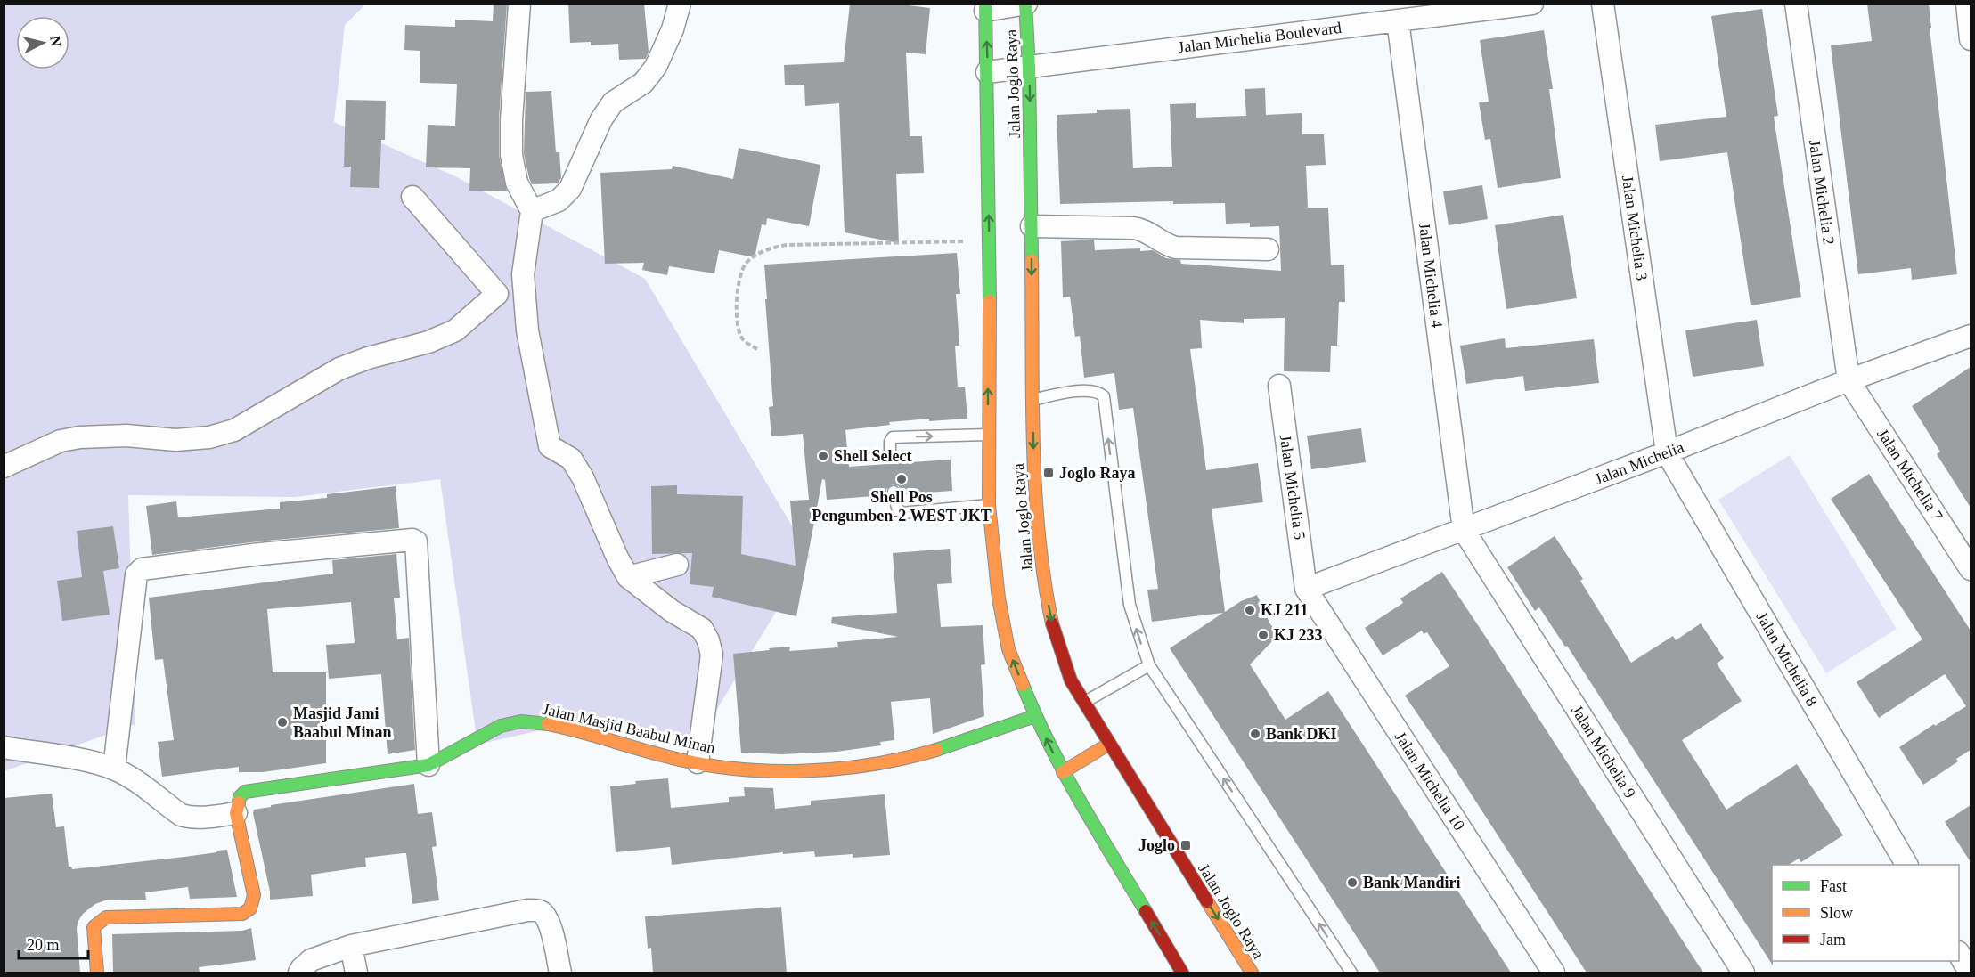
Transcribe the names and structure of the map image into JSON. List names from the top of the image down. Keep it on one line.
{"streets":{"main road":["Jalan Joglo Raya","Jalan Masjid Baabul Minan"],"street":["Jalan Michelia Boulevard","Jalan Michelia 2","Jalan Michelia 3","Jalan Michelia 4","Jalan Michelia","Jalan Michelia 7","Jalan Michelia 5","Jalan Michelia 8","Jalan Michelia 9","Jalan Michelia 10"]},"crossings":[["Jalan Michelia Boulevard","Jalan Joglo Raya"],["Jalan Michelia Boulevard","Jalan Michelia 4"],["Jalan Joglo Raya","Jalan Masjid Baabul Minan"],["Jalan Michelia 2","Jalan Michelia"],["Jalan Michelia 2","Jalan Michelia 7"],["Jalan Michelia 3","Jalan Michelia"],["Jalan Michelia 3","Jalan Michelia 8"],["Jalan Michelia 4","Jalan Michelia"],["Jalan Michelia 4","Jalan Michelia 9"],["Jalan Michelia","Jalan Michelia 7"],["Jalan Michelia","Jalan Michelia 5"],["Jalan Michelia","Jalan Michelia 8"],["Jalan Michelia","Jalan Michelia 9"],["Jalan Michelia","Jalan Michelia 10"],["Jalan Michelia 5","Jalan Michelia 10"]],"places":{"other":["Shell Select","Shell Pos Pengumben-2 WEST JKT","KJ 211","KJ 233","Masjid Jami Baabul Minan","Bank DKI","Bank Mandiri"],"transit":["Joglo Raya","Joglo"]},"legend":["Fast","Slow","Jam"],"scale_bar":"20 m","north":"right"}
